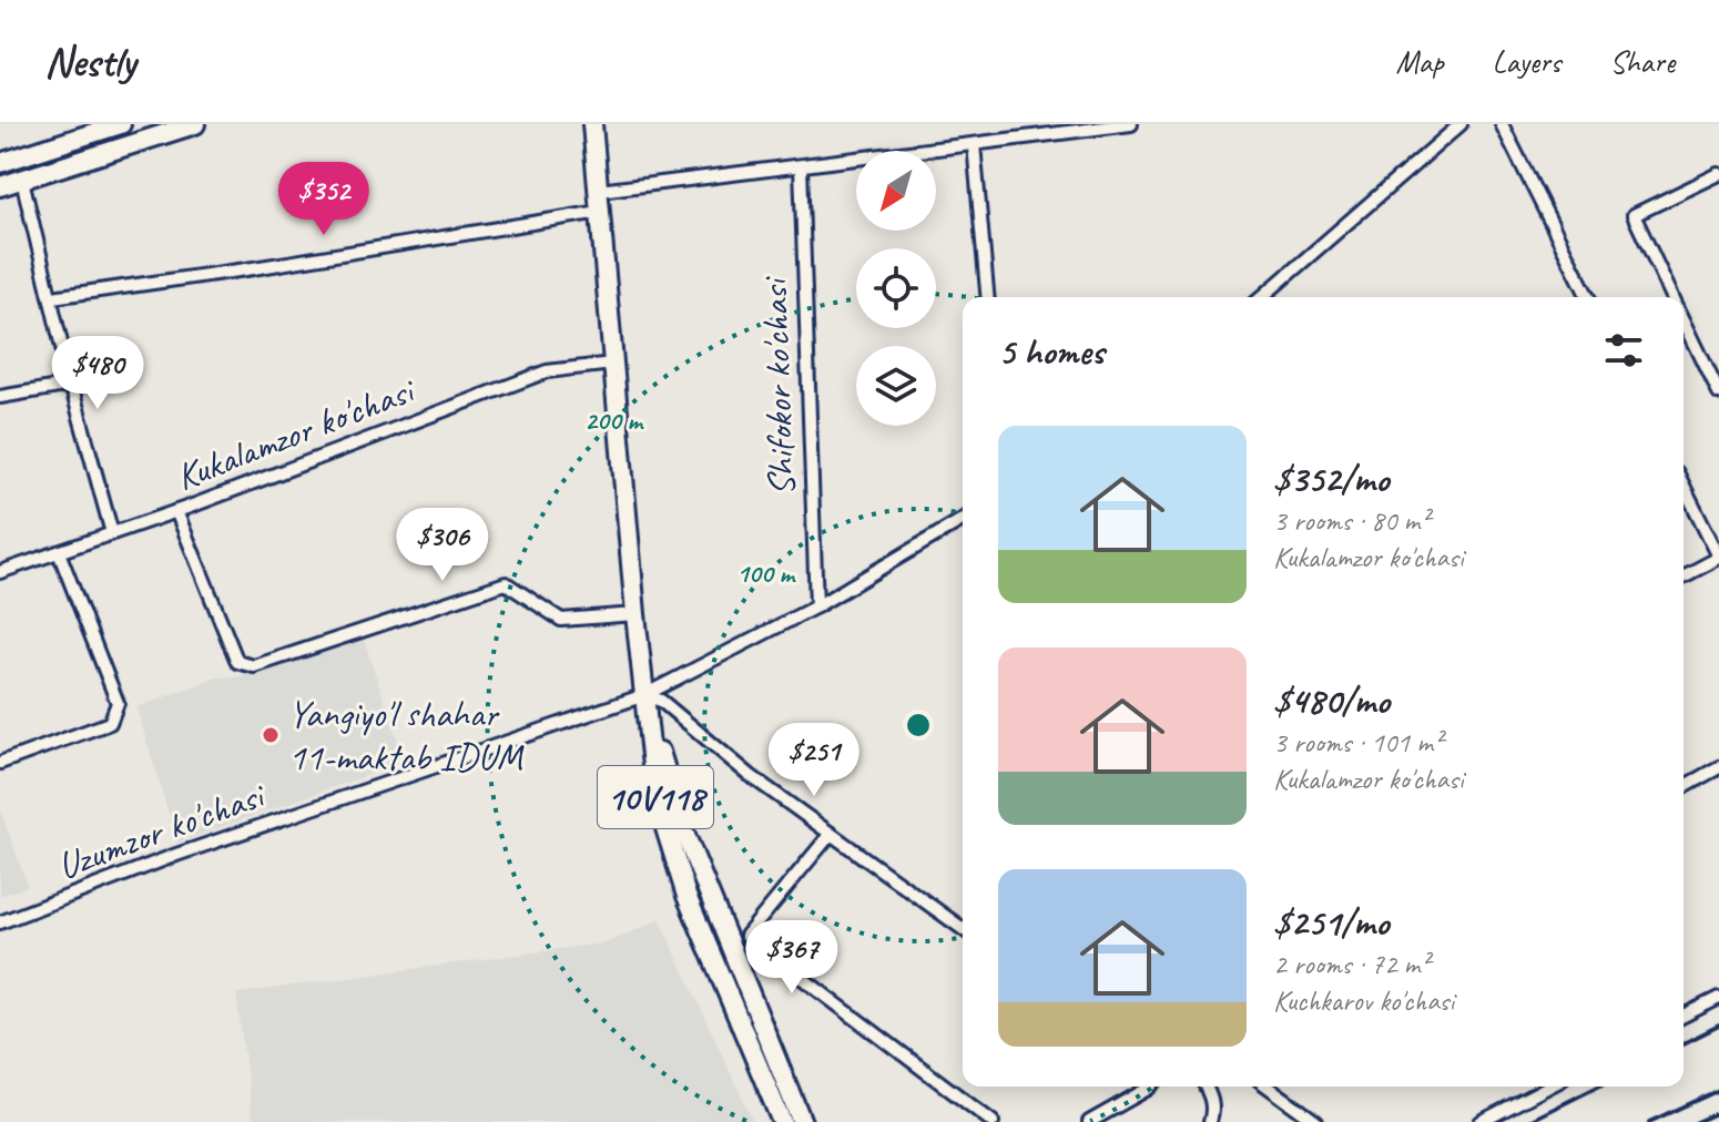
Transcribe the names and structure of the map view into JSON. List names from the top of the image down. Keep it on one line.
{"streets":{"main road":["10V118"],"street":["Shifokor ko'chasi","Kukalamzor ko'chasi","Uzumzor ko'chasi"]},"crossings":[["Shifokor ko'chasi","Uzumzor ko'chasi"],["Kukalamzor ko'chasi","10V118"],["10V118","Uzumzor ko'chasi"]],"places":["Yangiyo'l shahar 11-maktab IDUM"],"north":"bottom left","page":{"header":"Nestly","nav":["Map","Layers","Share"],"price":["$352","$480","$306","$251","$367"],"heading":"5 homes","list":[{"name":"$352/mo","note":"3 rooms · 80 m² · Kukalamzor ko'chasi"},{"name":"$480/mo","note":"3 rooms · 101 m² · Kukalamzor ko'chasi"},{"name":"$251/mo","note":"2 rooms · 72 m² · Kuchkarov ko'chasi"}]},"rings":["200 m","100 m"]}
